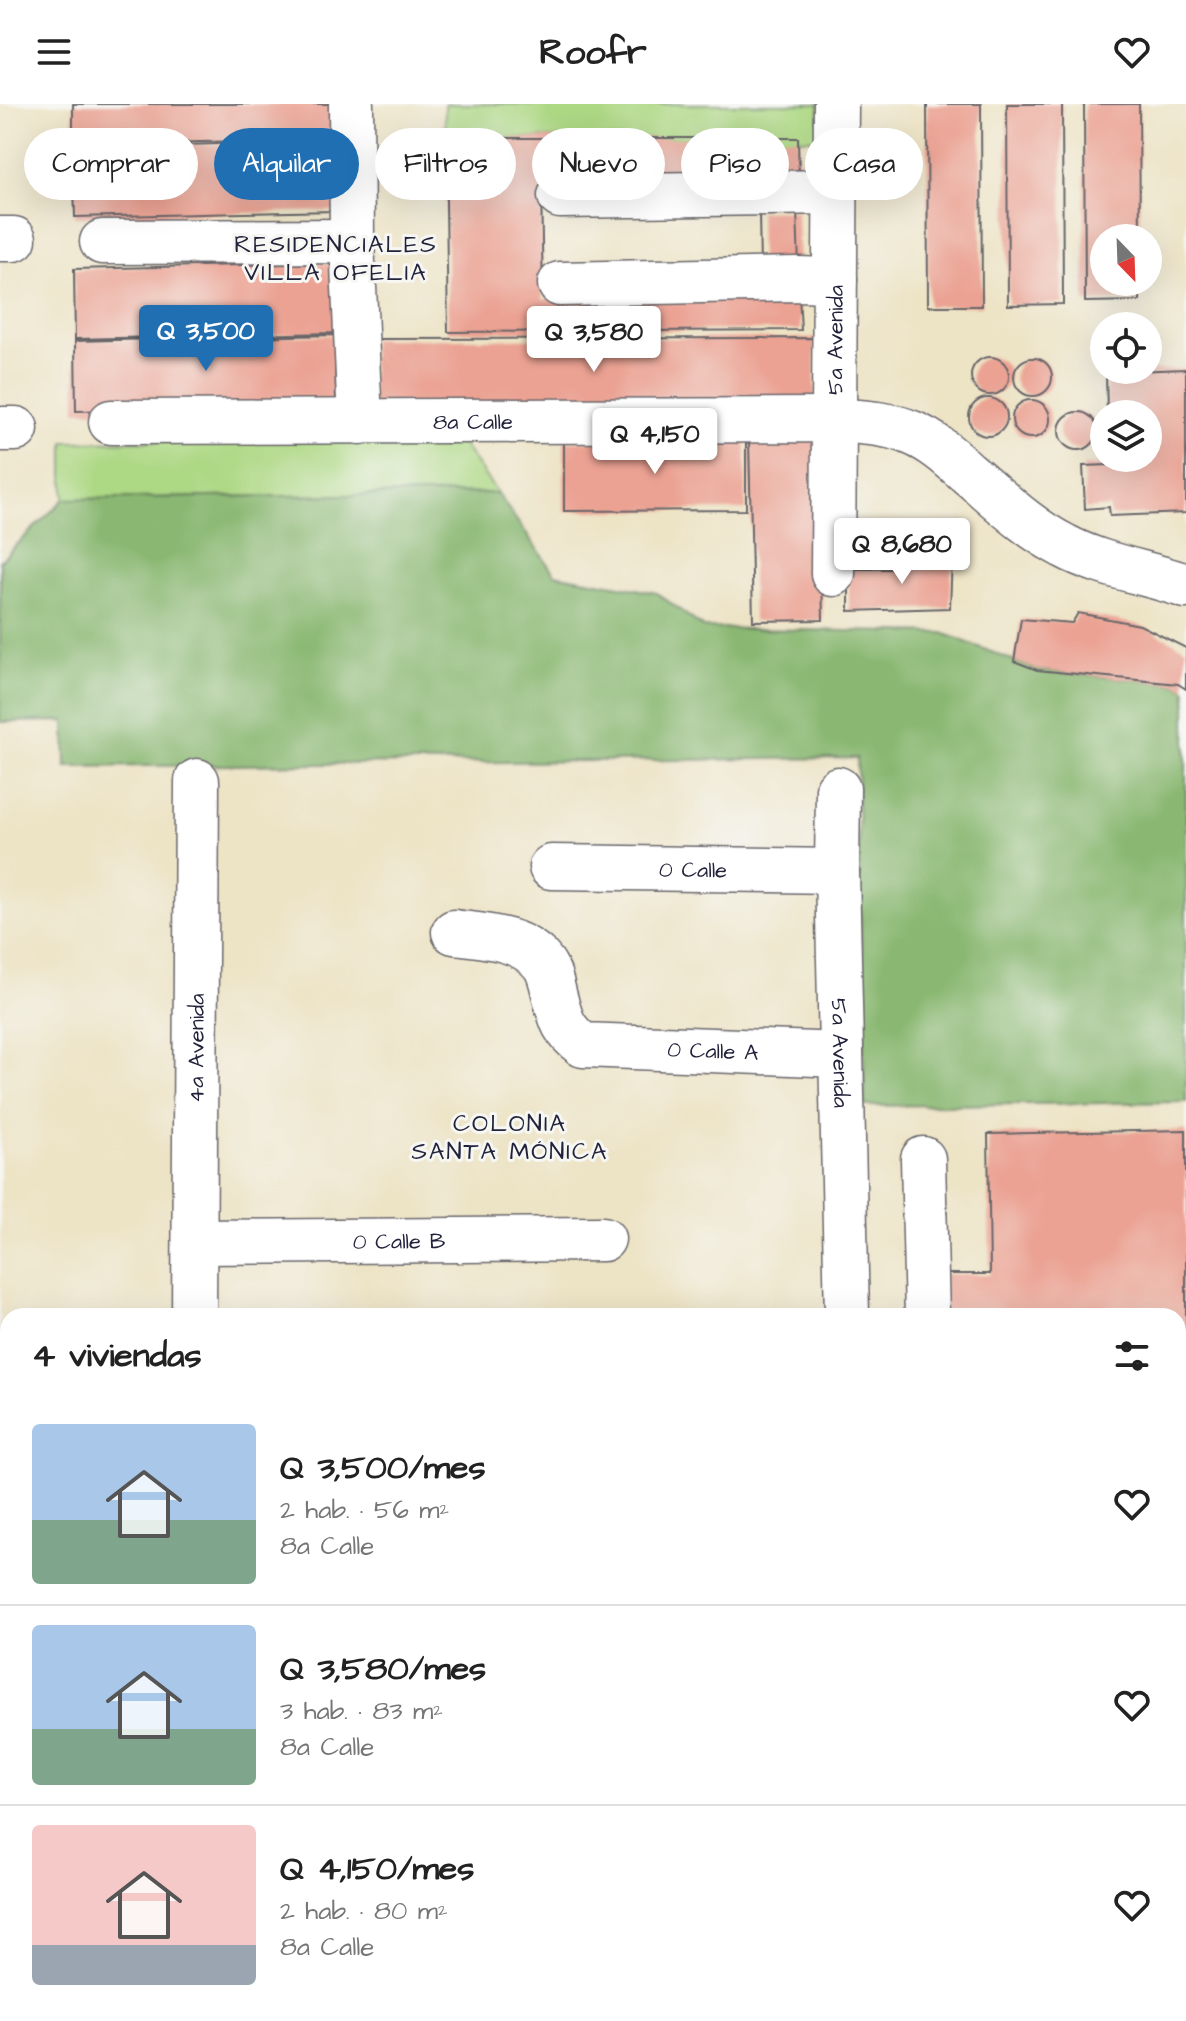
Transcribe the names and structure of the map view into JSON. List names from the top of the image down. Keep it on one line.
{"streets":{"street":["5a Avenida","8a Calle","0 Calle","4a Avenida","0 Calle A","0 Calle B"]},"crossings":[["5a Avenida","8a Calle"],["5a Avenida","0 Calle"],["5a Avenida","0 Calle A"],["4a Avenida","0 Calle B"]],"districts":["RESIDENCIALES VILLA OFELIA","COLONIA SANTA MÓNICA"],"north":"bottom right","page":{"header":"Roofr","chip":["Comprar","Alquilar","Filtros","Nuevo","Piso","Casa"],"price":["Q 3,500","Q 3,580","Q 4,150","Q 8,680"],"heading":"4 viviendas","list":[{"name":"Q 3,500/mes","note":"2 hab. · 56 m² · 8a Calle"},{"name":"Q 3,580/mes","note":"3 hab. · 83 m² · 8a Calle"},{"name":"Q 4,150/mes","note":"2 hab. · 80 m² · 8a Calle"}]}}
